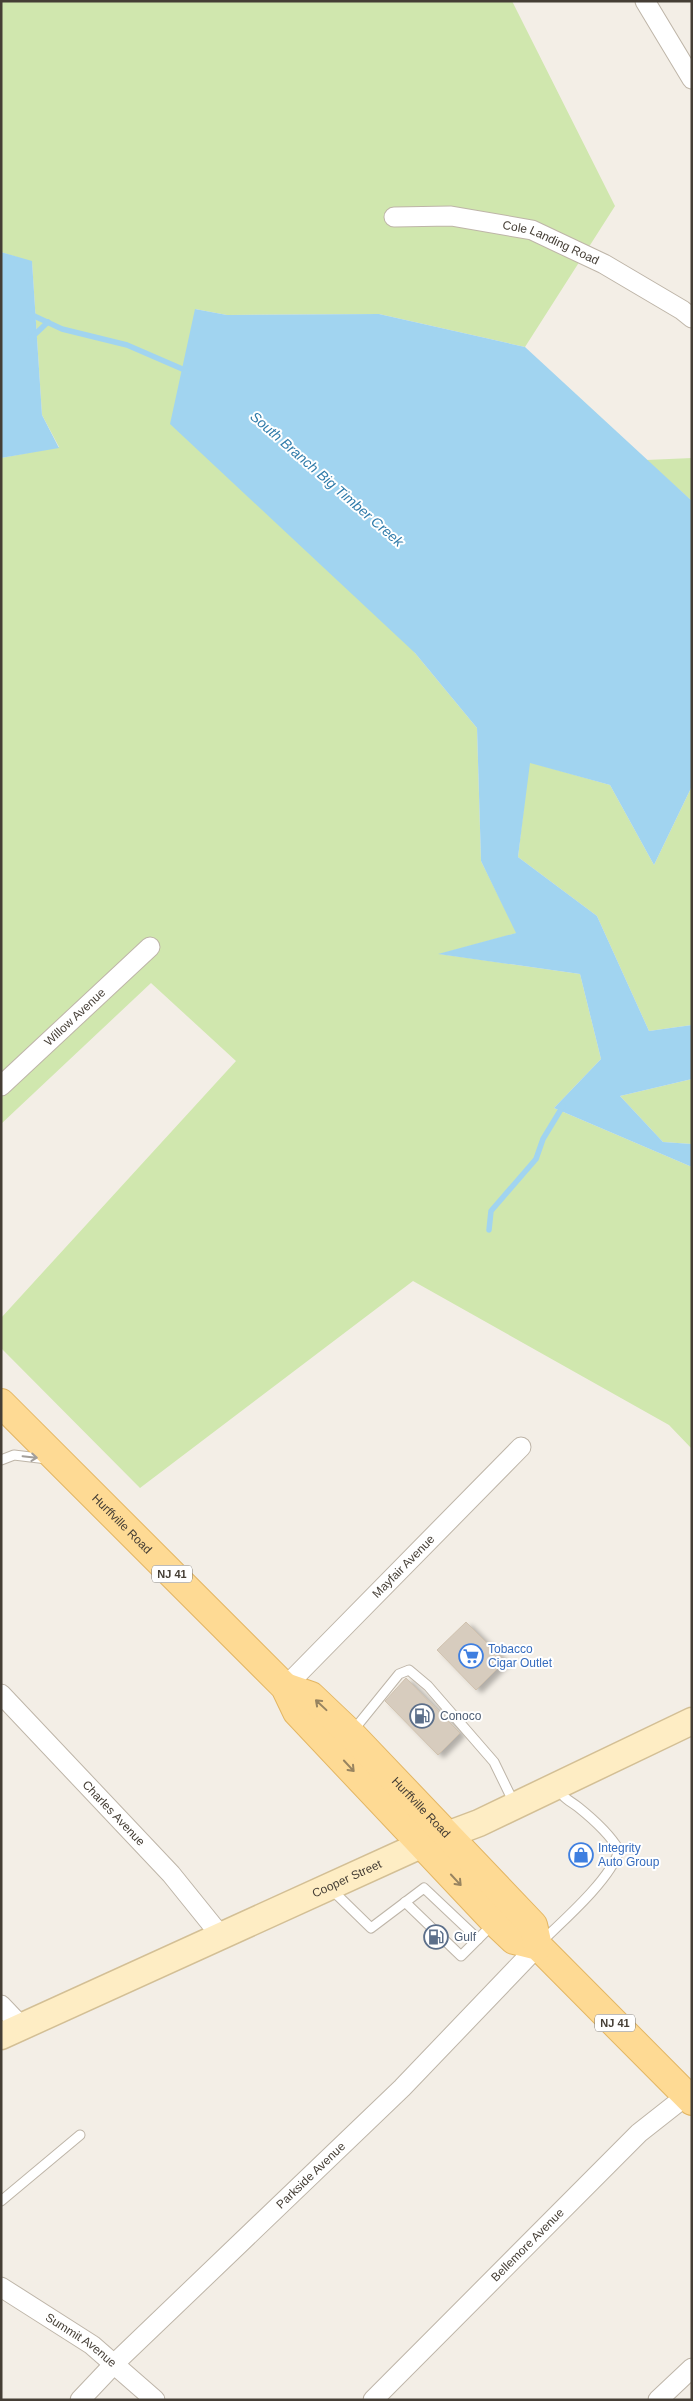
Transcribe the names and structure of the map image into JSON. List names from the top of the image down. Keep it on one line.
{"streets":{"main road":["Hurffville Road","NJ 41","Cooper Street"],"street":["Cole Landing Road","Willow Avenue","Mayfair Avenue","Charles Avenue","Parkside Avenue","Bellemore Avenue","Summit Avenue"]},"crossings":[["Hurffville Road","Mayfair Avenue"],["Hurffville Road","Cooper Street"],["Hurffville Road","Parkside Avenue"],["Hurffville Road","Bellemore Avenue"],["Charles Avenue","Cooper Street"],["Parkside Avenue","Summit Avenue"]],"water":["South Branch Big Timber Creek"],"places":{"supermarket":["Tobacco Cigar Outlet"],"fuel station":["Conoco","Gulf"],"shop":["Integrity Auto Group"]}}
